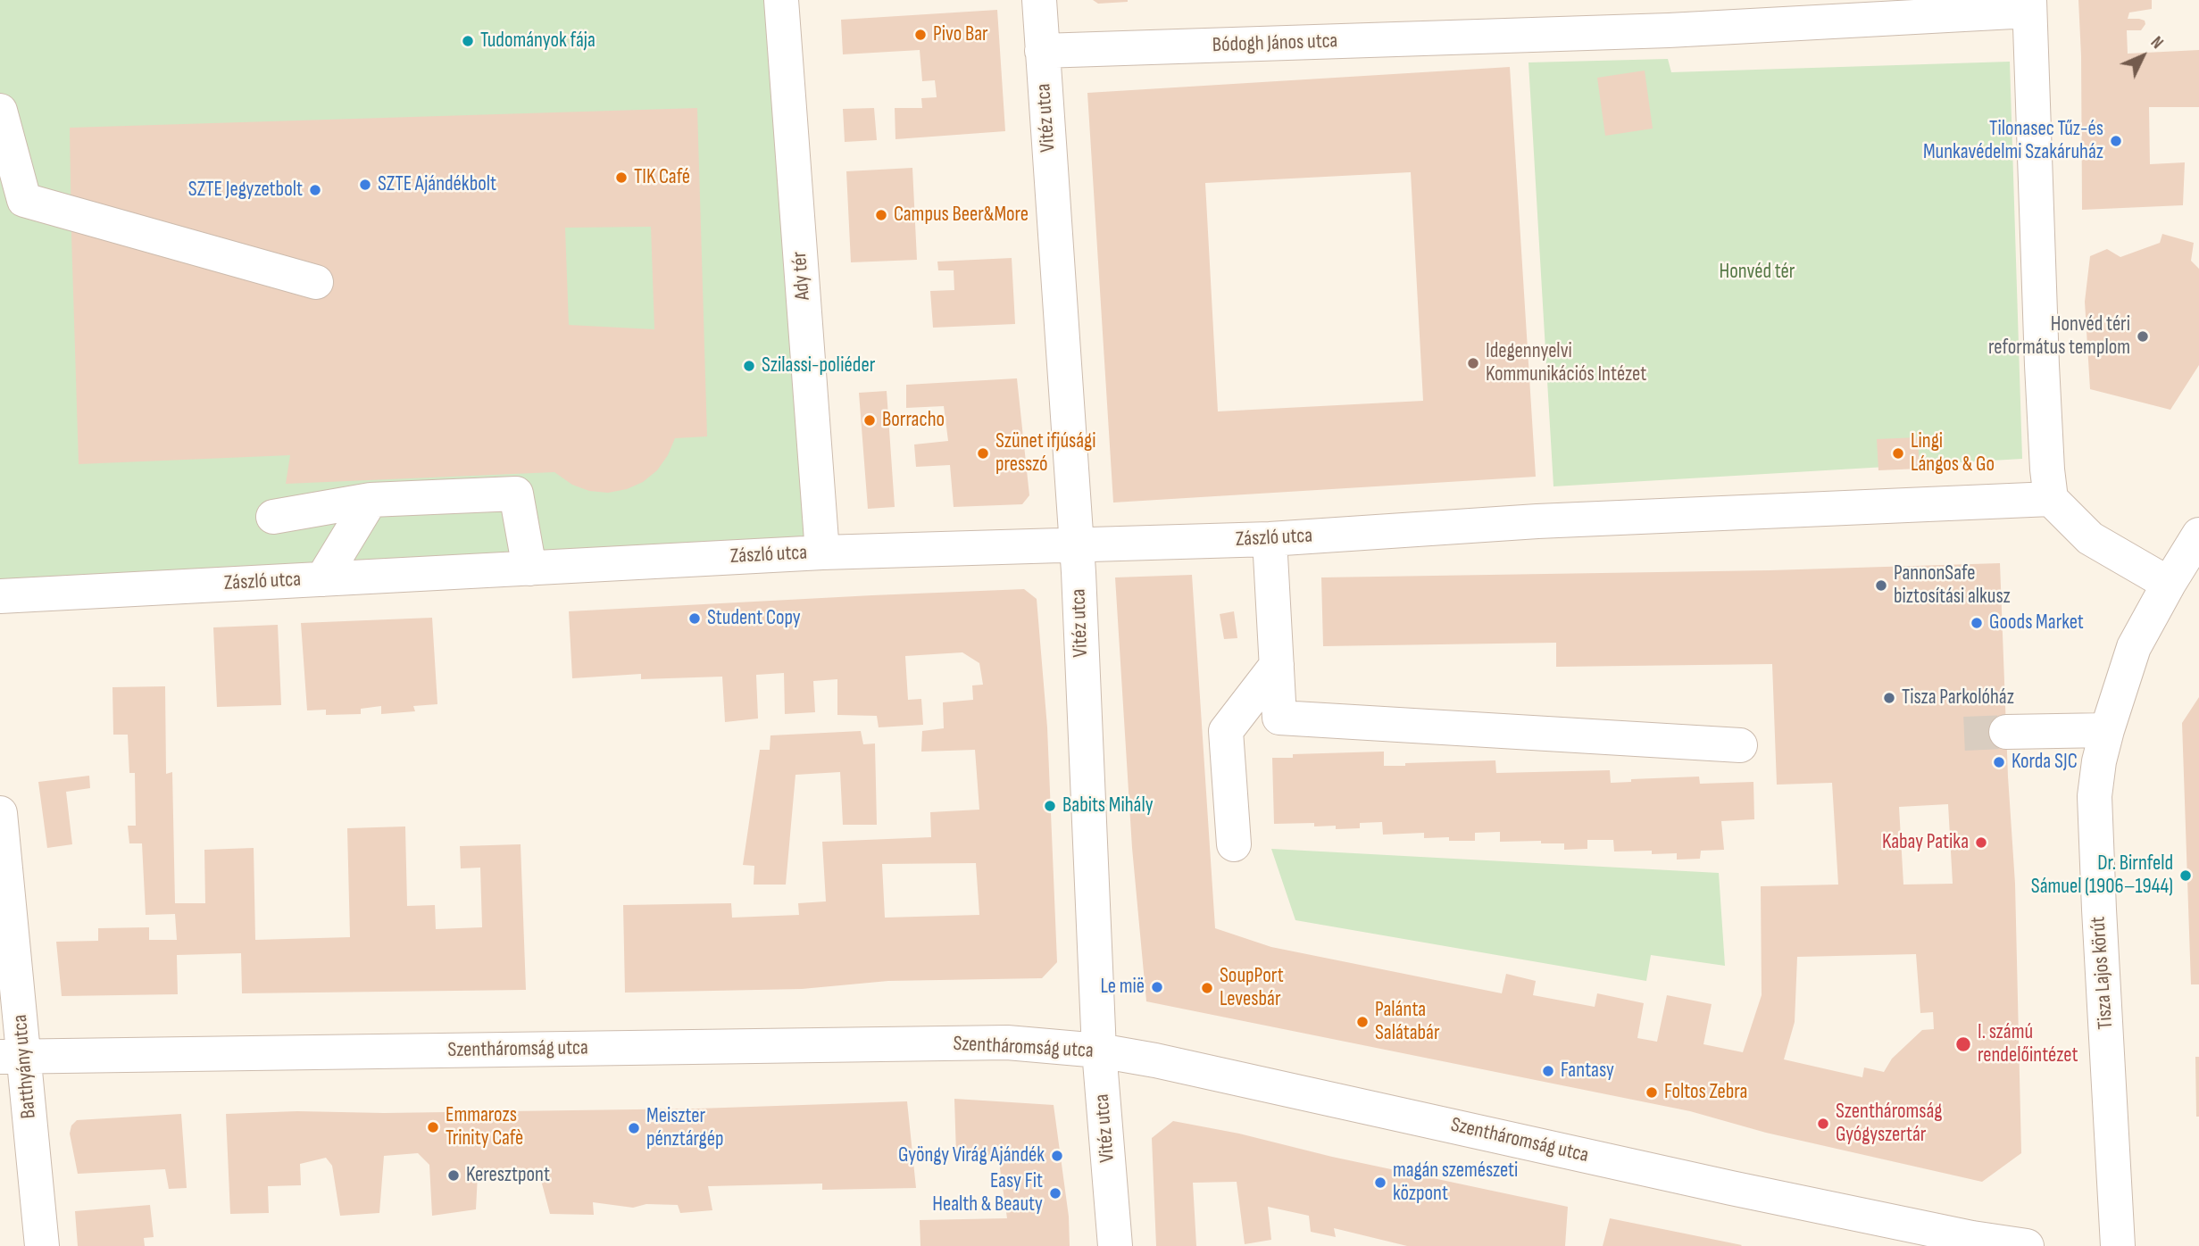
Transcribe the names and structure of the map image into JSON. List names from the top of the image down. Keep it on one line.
{"streets":{"street":["Bódogh János utca","Vitéz utca","Ady tér","Zászló utca","Tisza Lajos körút","Szentháromság utca","Batthyány utca"]},"crossings":[["Bódogh János utca","Vitéz utca"],["Vitéz utca","Zászló utca"],["Vitéz utca","Szentháromság utca"],["Ady tér","Zászló utca"],["Szentháromság utca","Batthyány utca"]],"parks":["Honvéd tér"],"places":["Pivo Bar","Tudományok fája","Tilonasec Tűz-és Munkavédelmi Szakáruház","TIK Café","SZTE Ajándékbolt","SZTE Jegyzetbolt","Campus Beer&More","Honvéd téri református templom","Idegennyelvi Kommunikációs Intézet","Szilassi-poliéder","Borracho","Szünet ifjúsági presszó","Lingi Lángos & Go","PannonSafe biztosítási alkusz","Student Copy","Goods Market","Tisza Parkolóház","Korda SJC","Babits Mihály","Kabay Patika","Dr. Birnfeld Sámuel (1906–1944)","Le mië","SoupPort Levesbár","Palánta Salátabár","I. számú rendelőintézet","Fantasy","Foltos Zebra","Szentháromság Gyógyszertár","Emmarozs Trinity Cafè","Meiszter pénztárgép","Gyöngy Virág Ajándék","Keresztpont","magán szemészeti központ","Easy Fit Health & Beauty"],"north":"top right"}
